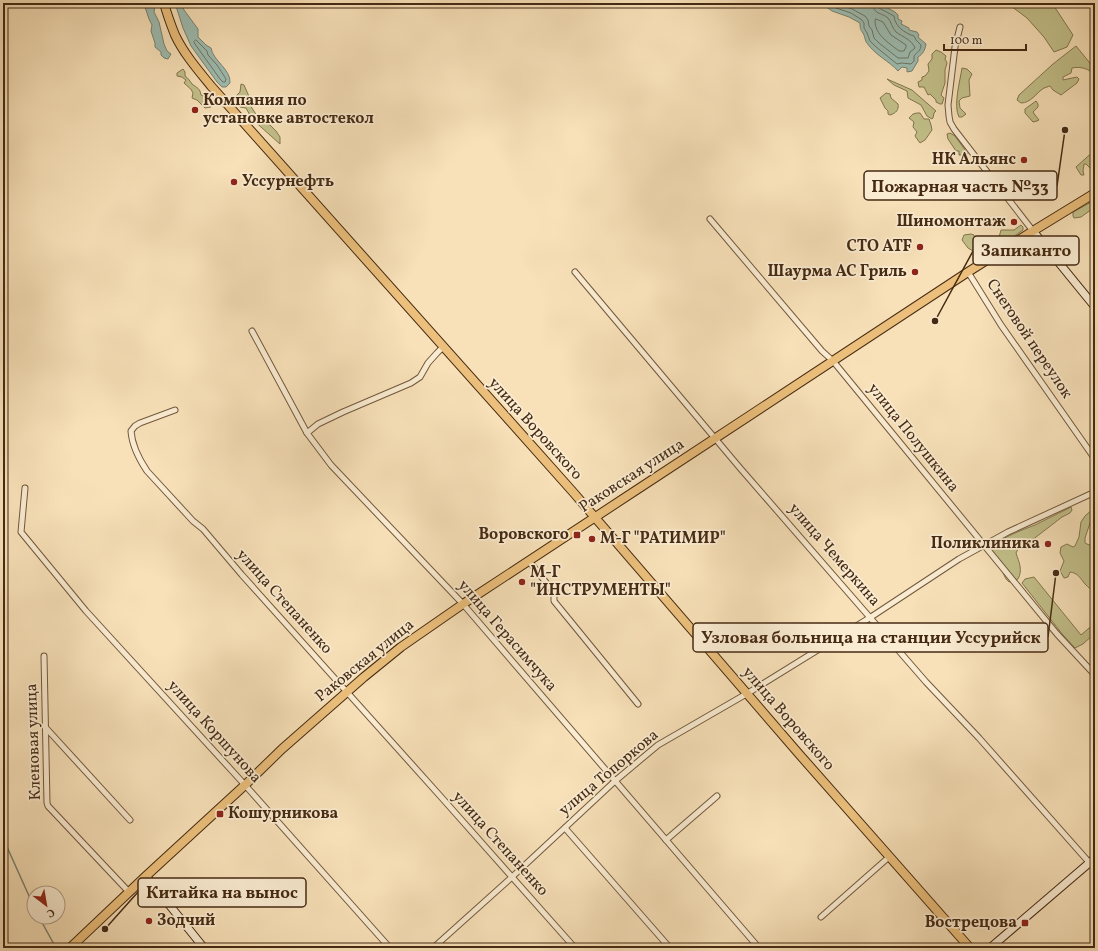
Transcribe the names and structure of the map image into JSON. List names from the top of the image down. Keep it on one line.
{"streets":{"main road":["улица Воровского","Раковская улица"],"street":["Снеговой переулок","улица Полушкина","улица Чемеркина","улица Степаненко","улица Герасимчука","улица Коршунова","Кленовая улица","улица Топоркова"]},"crossings":[["Снеговой переулок","Раковская улица"],["улица Воровского","Раковская улица"],["улица Воровского","улица Топоркова"],["улица Полушкина","Раковская улица"],["улица Полушкина","улица Топоркова"],["Раковская улица","улица Чемеркина"],["Раковская улица","улица Степаненко"],["Раковская улица","улица Герасимчука"],["Раковская улица","улица Коршунова"],["Раковская улица","Кленовая улица"],["улица Чемеркина","улица Топоркова"],["улица Степаненко","улица Топоркова"],["улица Герасимчука","улица Топоркова"]],"places":{"other":["Компания по установке автостекол","Пожарная часть №33","НК Альянс","Уссурнефть","Шиномонтаж","СТО ATF","Шаурма АС Гриль","Запиканто","М-Г \"РАТИМИР\"","Поликлиника","Узловая больница на станции Уссурийск","М-Г \"ИНСТРУМЕНТЫ\"","Зодчий","Китайка на вынос"],"transit":["Воровского","Кошурникова","Вострецова"]},"scale_bar":"100 m","north":"bottom right"}
